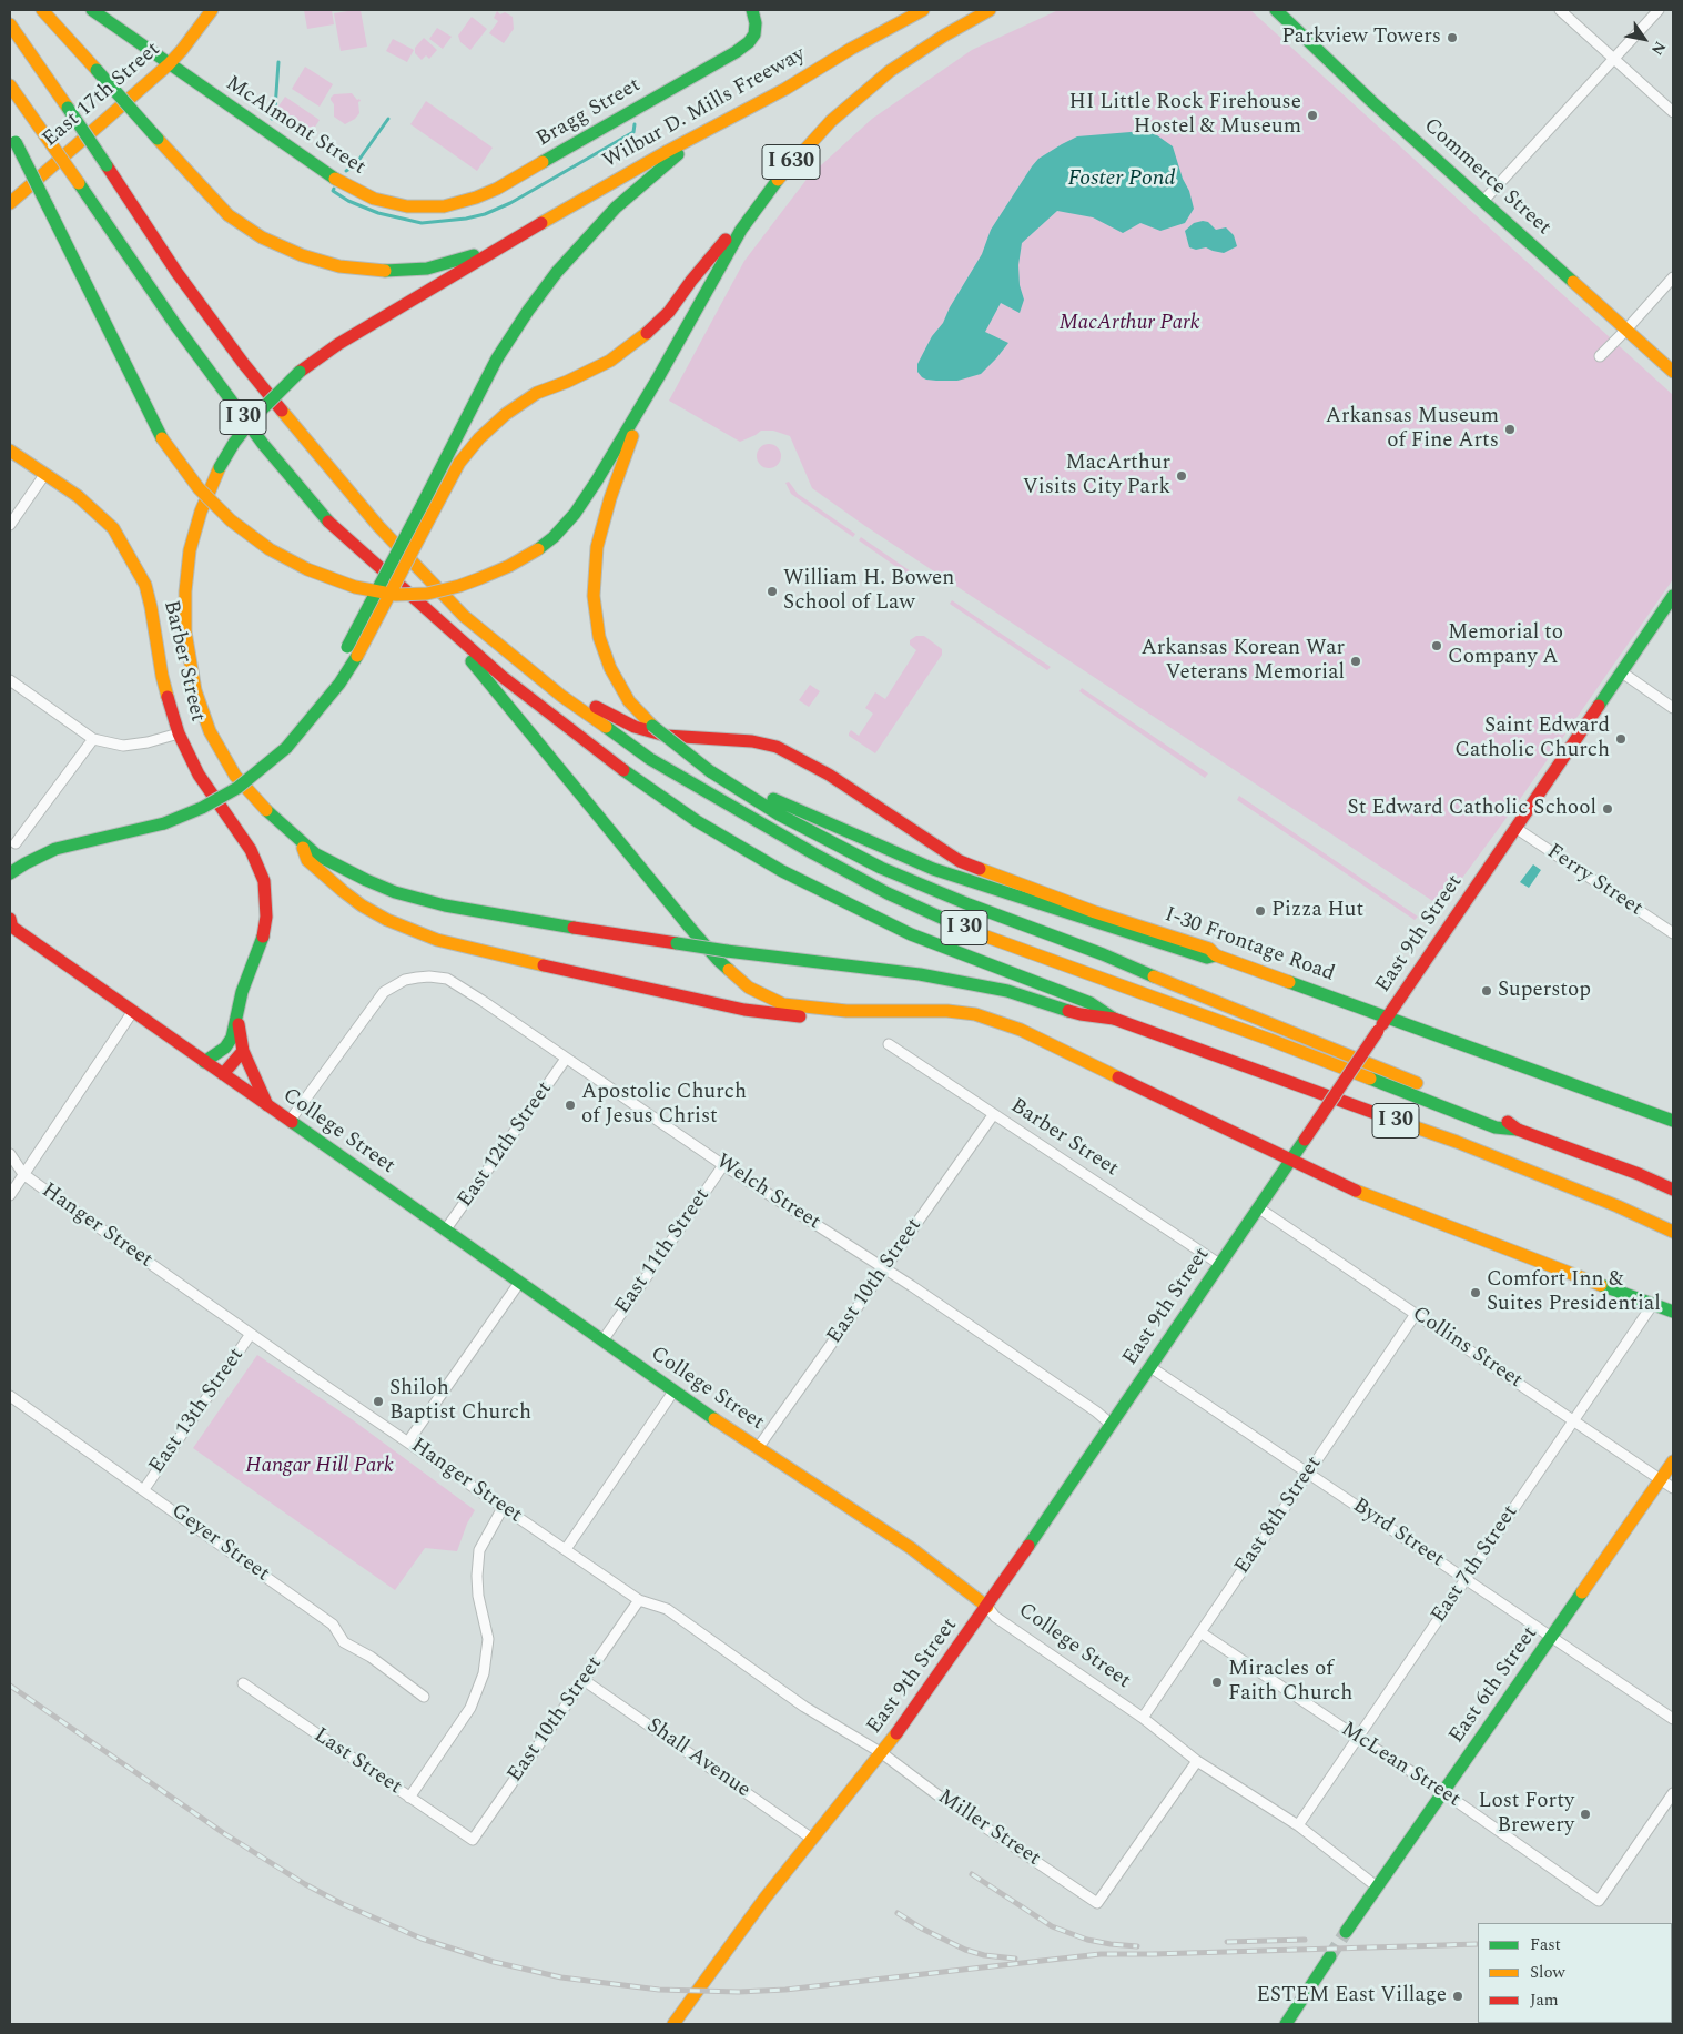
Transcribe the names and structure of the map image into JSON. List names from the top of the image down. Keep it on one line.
{"streets":{"main road":["East 17th Street","Wilbur D. Mills Freeway","Bragg Street","McAlmont Street","I 630","Commerce Street","I 30","Barber Street","East 9th Street","I-30 Frontage Road","College Street","East 6th Street"],"street":["Ferry Street","East 12th Street","Welch Street","Hanger Street","East 11th Street","East 10th Street","Collins Street","East 13th Street","East 8th Street","Byrd Street","Geyer Street","East 7th Street","Shall Avenue","Last Street","McLean Street","Miller Street"]},"crossings":[["East 17th Street","McAlmont Street"],["Bragg Street","McAlmont Street"],["I 30","I-30 Frontage Road"],["Barber Street","East 9th Street"],["Barber Street","College Street"],["Barber Street","East 10th Street"],["Ferry Street","East 9th Street"],["East 9th Street","I-30 Frontage Road"],["East 9th Street","College Street"],["East 9th Street","Welch Street"],["East 9th Street","Hanger Street"],["East 9th Street","Collins Street"],["East 9th Street","Byrd Street"],["East 9th Street","Shall Avenue"],["East 9th Street","Miller Street"],["College Street","East 12th Street"],["College Street","Welch Street"],["College Street","East 11th Street"],["College Street","East 10th Street"],["College Street","East 8th Street"],["College Street","East 7th Street"],["College Street","East 6th Street"],["College Street","Miller Street"],["East 12th Street","Welch Street"],["Welch Street","East 11th Street"],["Welch Street","East 10th Street"],["Hanger Street","East 10th Street"],["Hanger Street","East 13th Street"],["Hanger Street","Miller Street"],["East 10th Street","Shall Avenue"],["East 10th Street","Last Street"],["Collins Street","East 8th Street"],["Collins Street","East 7th Street"],["Collins Street","East 6th Street"],["East 13th Street","Geyer Street"],["East 8th Street","Byrd Street"],["East 8th Street","McLean Street"],["Byrd Street","East 7th Street"],["Byrd Street","East 6th Street"],["East 7th Street","McLean Street"],["East 6th Street","McLean Street"]],"water":["Foster Pond"],"parks":["MacArthur Park","Hangar Hill Park"],"places":["Parkview Towers","HI Little Rock Firehouse Hostel & Museum","Arkansas Museum of Fine Arts","MacArthur Visits City Park","William H. Bowen School of Law","Memorial to Company A","Arkansas Korean War Veterans Memorial","Saint Edward Catholic Church","St Edward Catholic School","Pizza Hut","Superstop","Apostolic Church of Jesus Christ","Comfort Inn & Suites Presidential","Shiloh Baptist Church","Miracles of Faith Church","Lost Forty Brewery","ESTEM East Village"],"legend":["Fast","Slow","Jam"],"north":"bottom right"}
